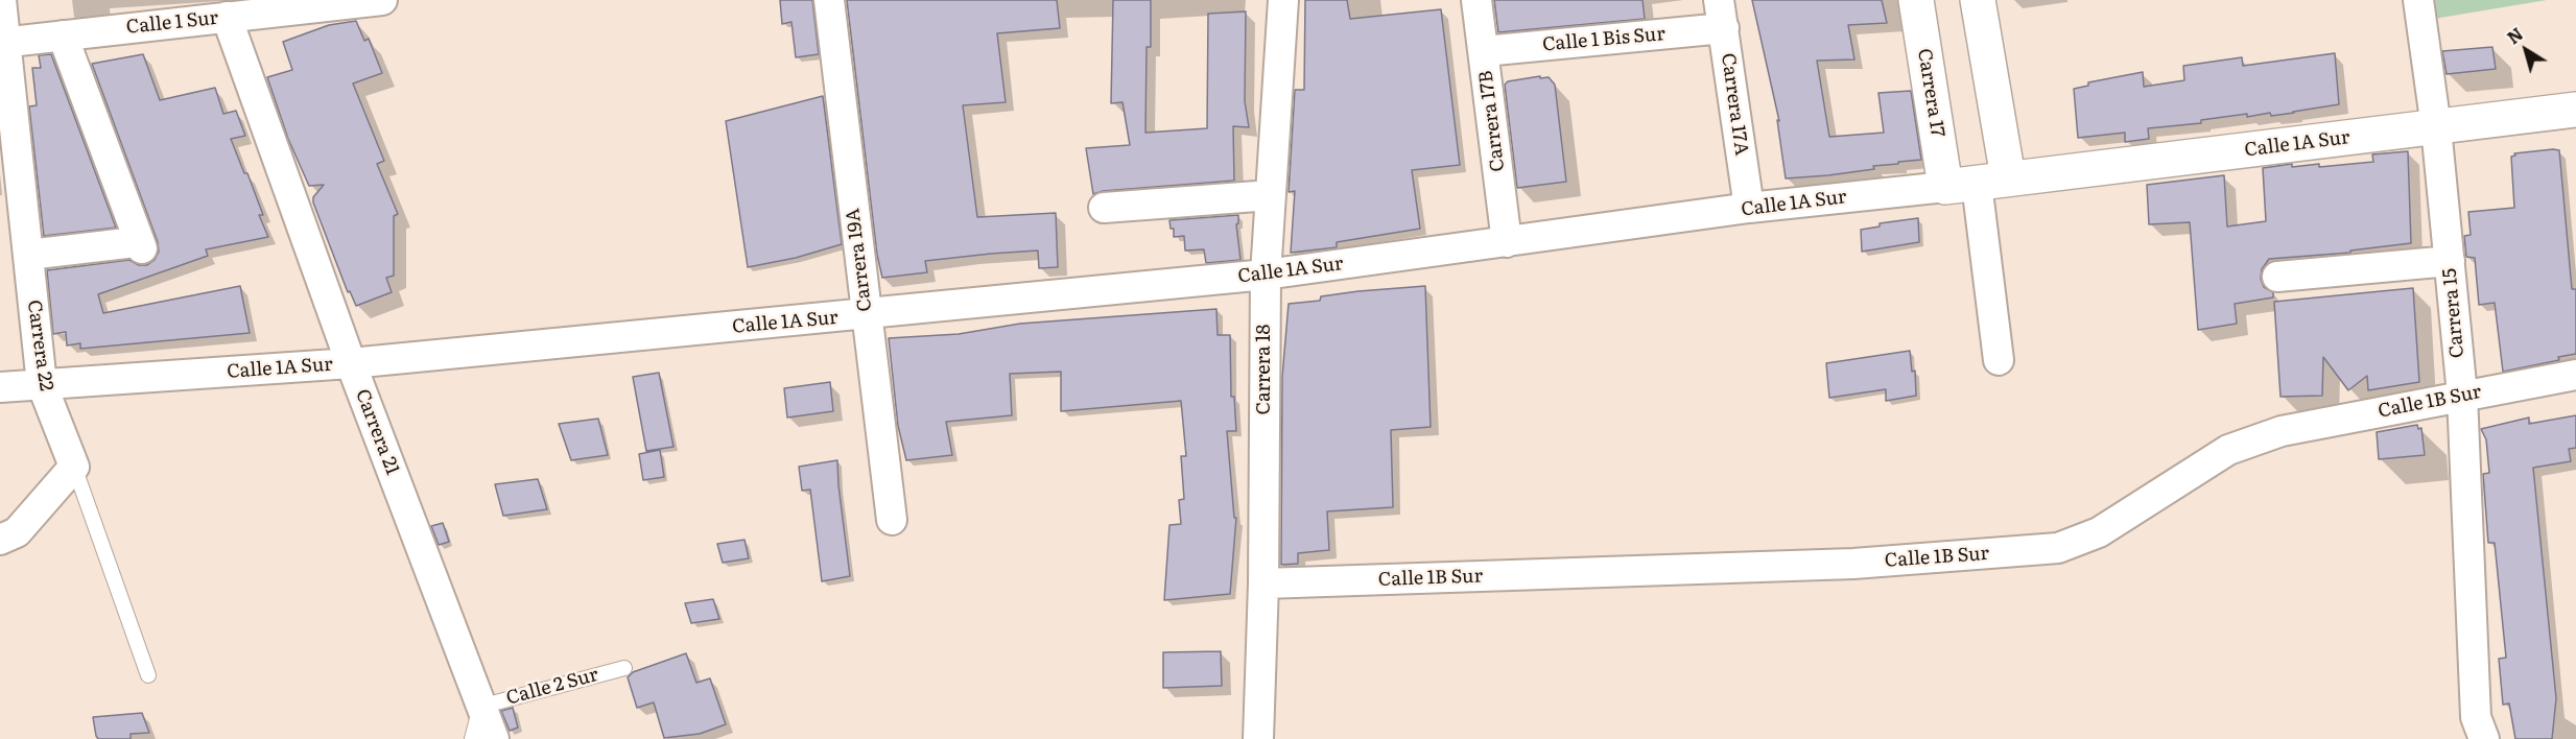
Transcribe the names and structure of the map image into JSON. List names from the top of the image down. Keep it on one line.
{"streets":{"street":["Calle 1 Sur","Calle 1 Bis Sur","Carrera 17","Carrera 17A","Carrera 17B","Calle 1A Sur","Carrera 19A","Carrera 15","Carrera 22","Carrera 18","Calle 1B Sur","Carrera 21"],"lane":["Calle 2 Sur"]},"crossings":[["Calle 1 Sur","Carrera 22"],["Calle 1 Sur","Carrera 21"],["Calle 1 Bis Sur","Carrera 17A"],["Calle 1 Bis Sur","Carrera 17B"],["Carrera 17","Calle 1A Sur"],["Carrera 17A","Calle 1A Sur"],["Carrera 17B","Calle 1A Sur"],["Calle 1A Sur","Carrera 19A"],["Calle 1A Sur","Carrera 15"],["Calle 1A Sur","Carrera 22"],["Calle 1A Sur","Carrera 18"],["Calle 1A Sur","Carrera 21"],["Carrera 15","Calle 1B Sur"],["Carrera 18","Calle 1B Sur"],["Carrera 21","Calle 2 Sur"]],"north":"top left"}
